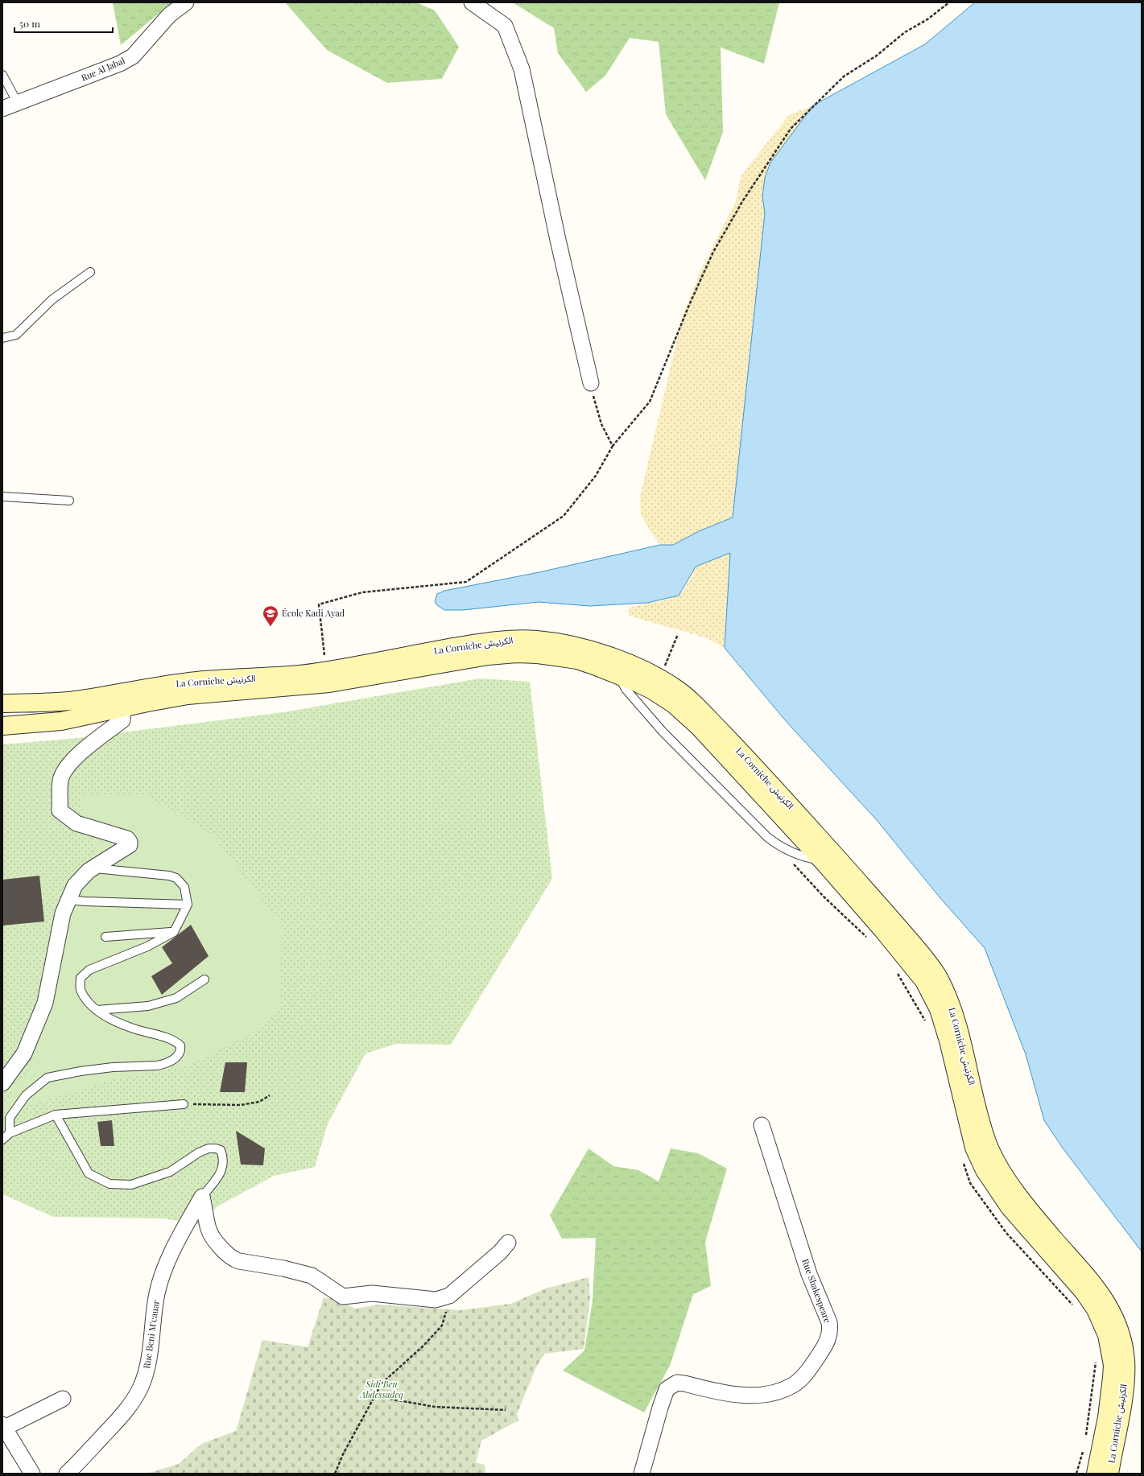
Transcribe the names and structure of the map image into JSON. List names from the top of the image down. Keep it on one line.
{"streets":{"main road":["La Corniche الكرنيش"],"street":["Rue Al Jabal","Rue Shakespeare","Rue Beni M'cauar"]},"parks":["Sidi Ben Abdessadeq"],"places":{"school or university":["École Kadi Ayad"]},"scale_bar":"50 m"}
